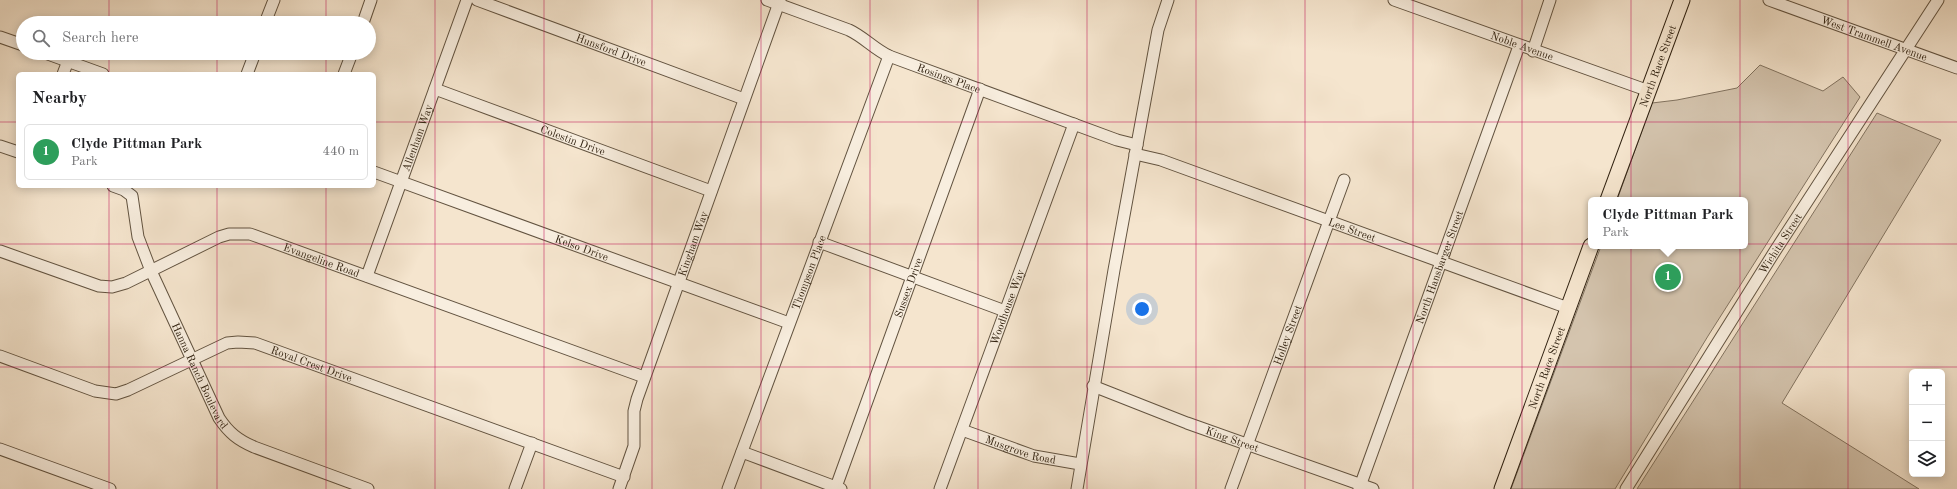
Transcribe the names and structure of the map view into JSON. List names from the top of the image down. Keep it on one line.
{"streets":{"main road":["North Race Street"],"street":["West Trammell Avenue","Noble Avenue","Hunsford Drive","Rosings Place","Allenham Way","Colestin Drive","Lee Street","Kingham Way","Wichita Street","Kelso Drive","Evangeline Road","North Hansbarger Street","Thompson Place","Sussex Drive","Woodhouse Way","Holley Street","Royal Crest Drive","Hanna Ranch Boulevard","King Street","Musgrove Road"]},"crossings":[["West Trammell Avenue","Wichita Street"],["Noble Avenue","North Race Street"],["Noble Avenue","North Hansbarger Street"],["Hunsford Drive","Kingham Way"],["North Race Street","Lee Street"],["Rosings Place","Lee Street"],["Rosings Place","Kingham Way"],["Rosings Place","Thompson Place"],["Rosings Place","Sussex Drive"],["Rosings Place","Woodhouse Way"],["Allenham Way","Colestin Drive"],["Allenham Way","Kelso Drive"],["Allenham Way","Evangeline Road"],["Colestin Drive","Kingham Way"],["Lee Street","North Hansbarger Street"],["Lee Street","Holley Street"],["Kingham Way","Kelso Drive"],["Kingham Way","Evangeline Road"],["Kingham Way","Royal Crest Drive"],["Kelso Drive","Thompson Place"],["Evangeline Road","Hanna Ranch Boulevard"],["North Hansbarger Street","King Street"],["Woodhouse Way","Musgrove Road"],["Holley Street","King Street"],["Royal Crest Drive","Hanna Ranch Boulevard"]],"page":{"search":"Search here","heading":"Nearby","list":[{"mark":"1","name":"Clyde Pittman Park","note":"Park","value":"440 m"}],"popup":["Clyde Pittman Park","Park"],"pins":"1","map_buttons":["+","−"]}}
